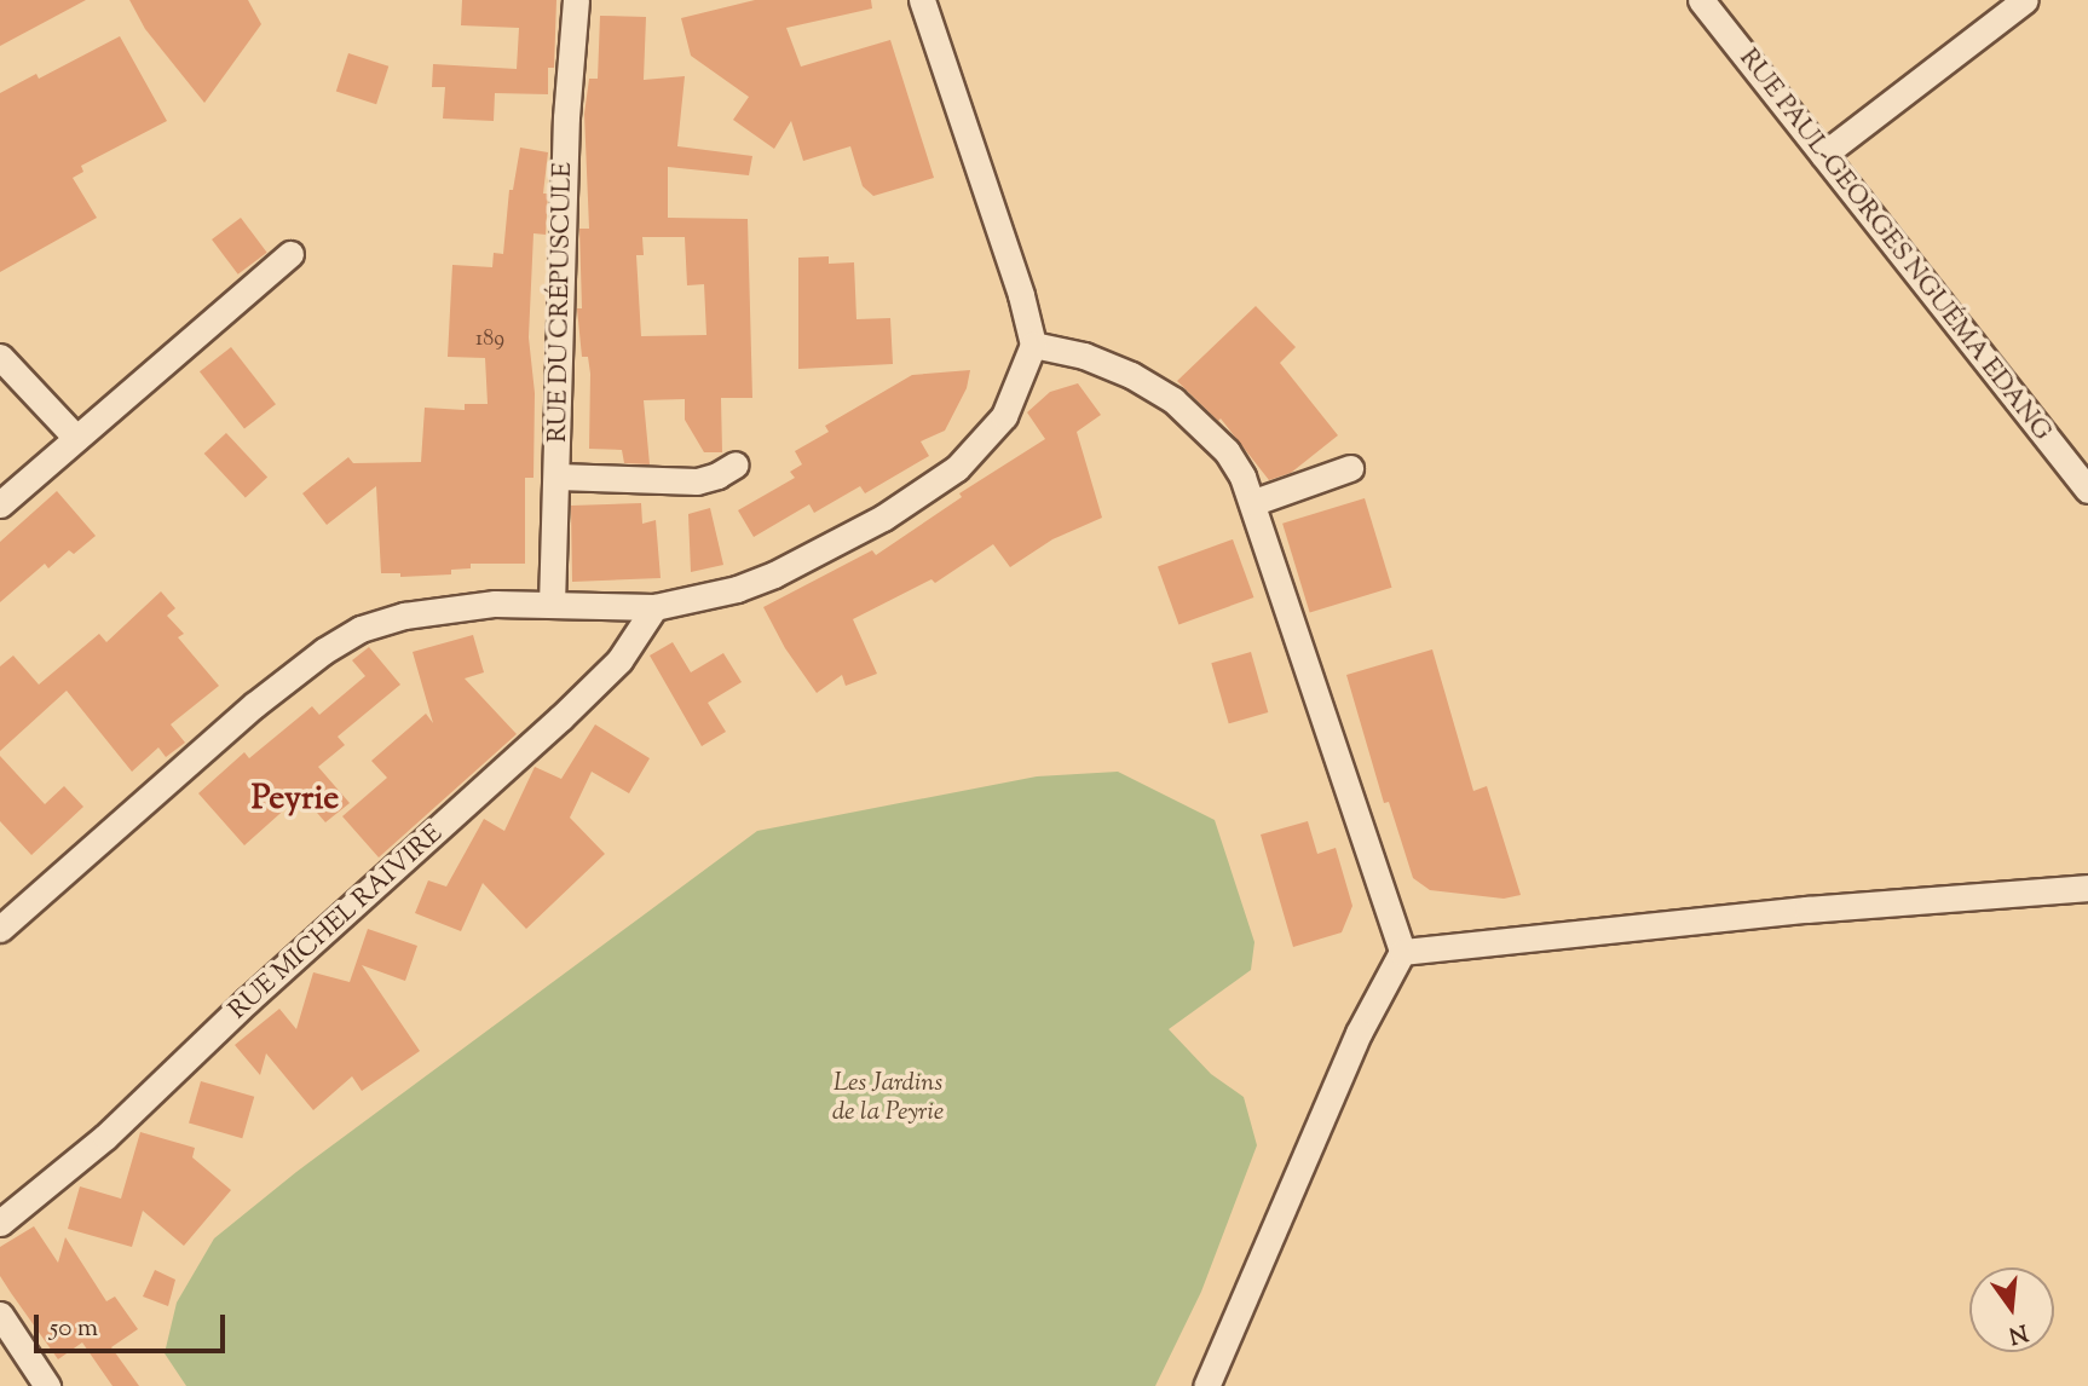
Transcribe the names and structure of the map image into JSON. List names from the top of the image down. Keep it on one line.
{"streets":{"street":["RUE PAUL-GEORGES NGUÉMA EDANG","RUE DU CRÉPUSCULE","RUE MICHEL RAIVIRE"]},"districts":["Peyrie"],"parks":["Les Jardins de la Peyrie"],"house_numbers":["189"],"scale_bar":"50 m","north":"bottom"}
